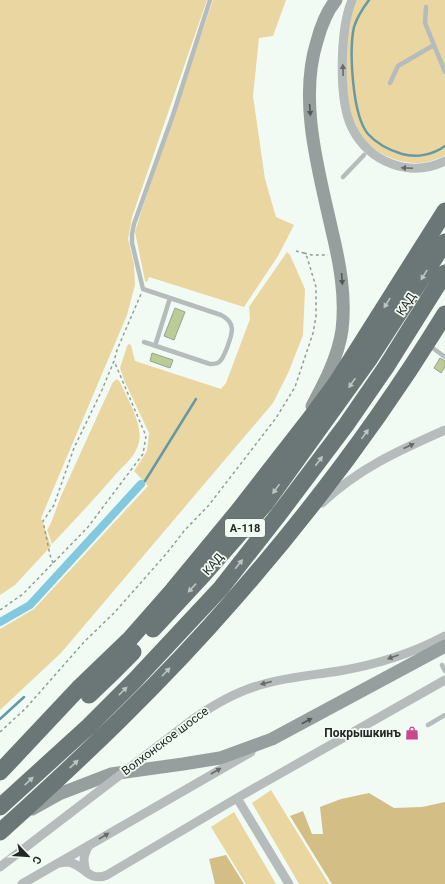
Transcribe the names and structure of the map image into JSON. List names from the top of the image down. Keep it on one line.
{"streets":{"highway":["КАД","А-118"],"street":["Волхонское шоссе"]},"places":{"shop":["Покрышкинъ"]},"north":"bottom right"}
